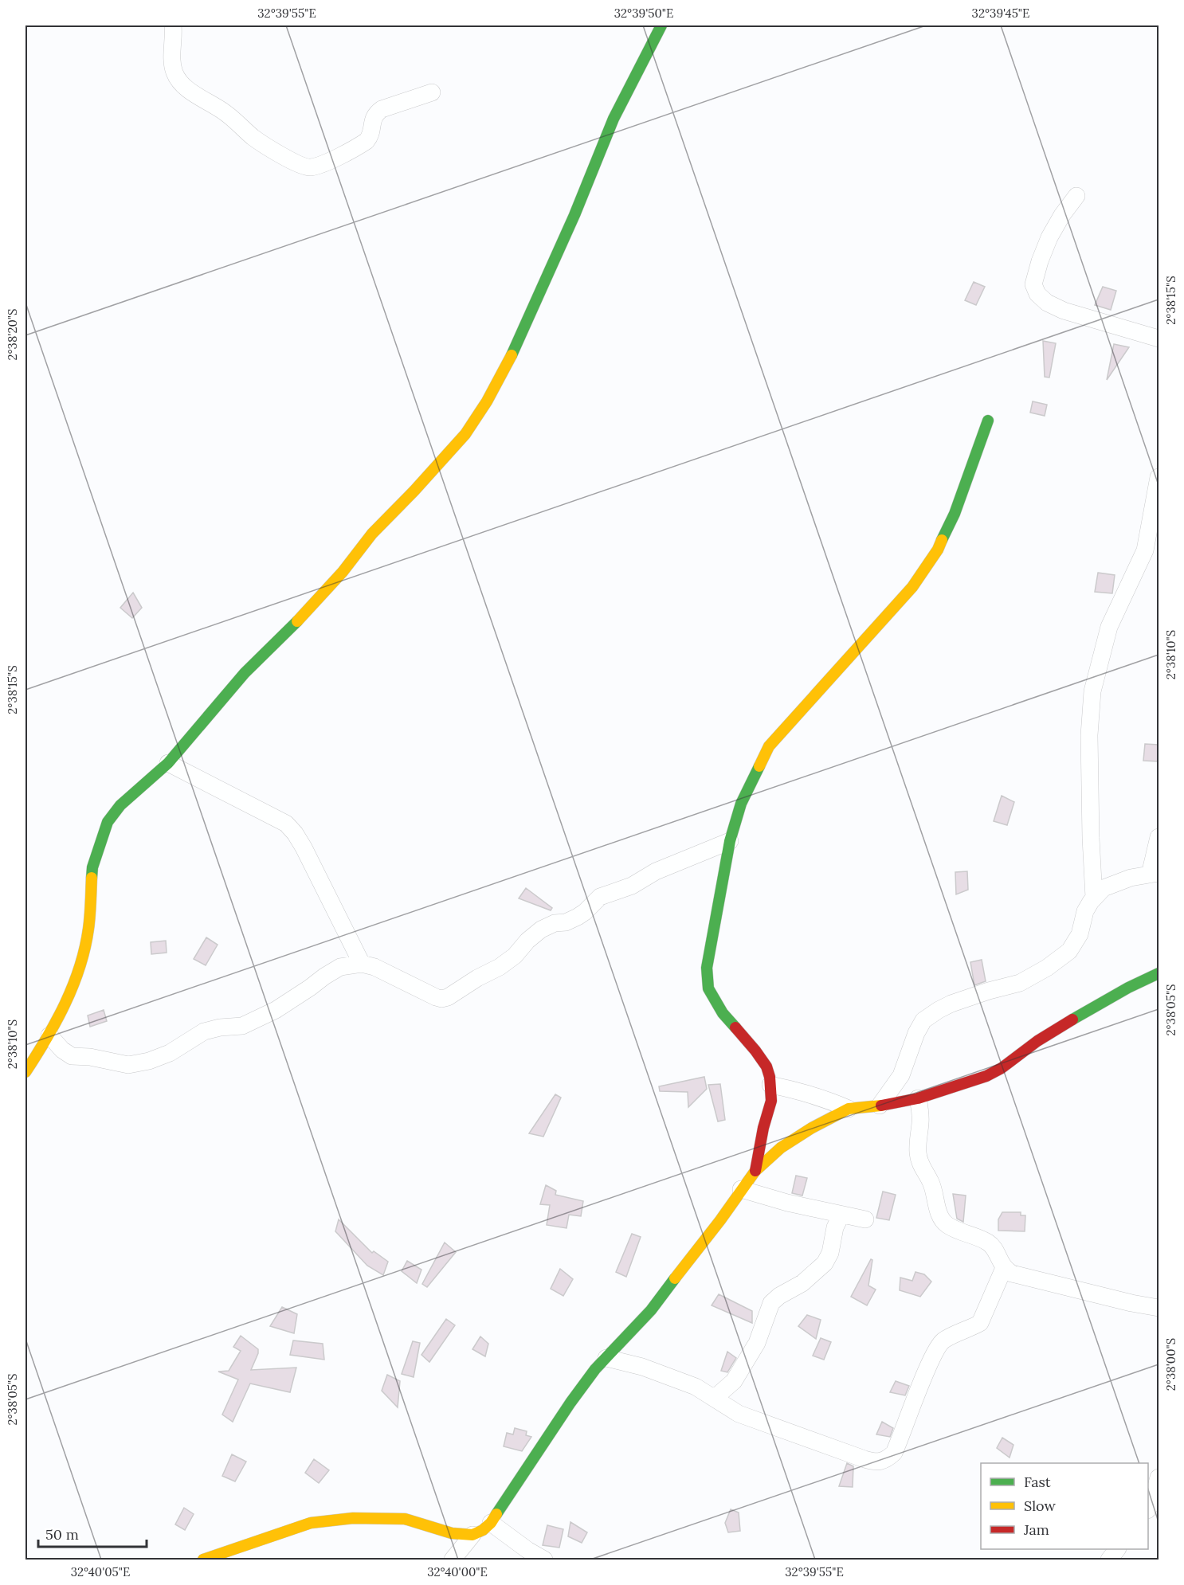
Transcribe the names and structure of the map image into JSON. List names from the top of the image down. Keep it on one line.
{"legend":["Fast","Slow","Jam"],"scale_bar":"50 m","coordinates":["32°39'55\"E","32°39'50\"E","32°39'45\"E","2°38'15\"S","2°38'20\"S","2°38'10\"S","2°38'05\"S","2°38'00\"S","32°40'05\"E","32°40'00\"E"]}
